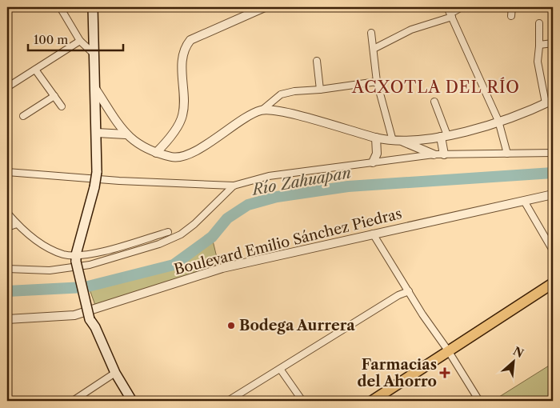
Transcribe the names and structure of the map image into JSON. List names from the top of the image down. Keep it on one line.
{"streets":{"street":["Boulevard Emilio Sánchez Piedras"]},"districts":["ACXOTLA DEL RÍO"],"water":["Río Zahuapan"],"places":{"other":["Bodega Aurrera"],"health":["Farmacias del Ahorro"]},"scale_bar":"100 m","north":"top right"}
